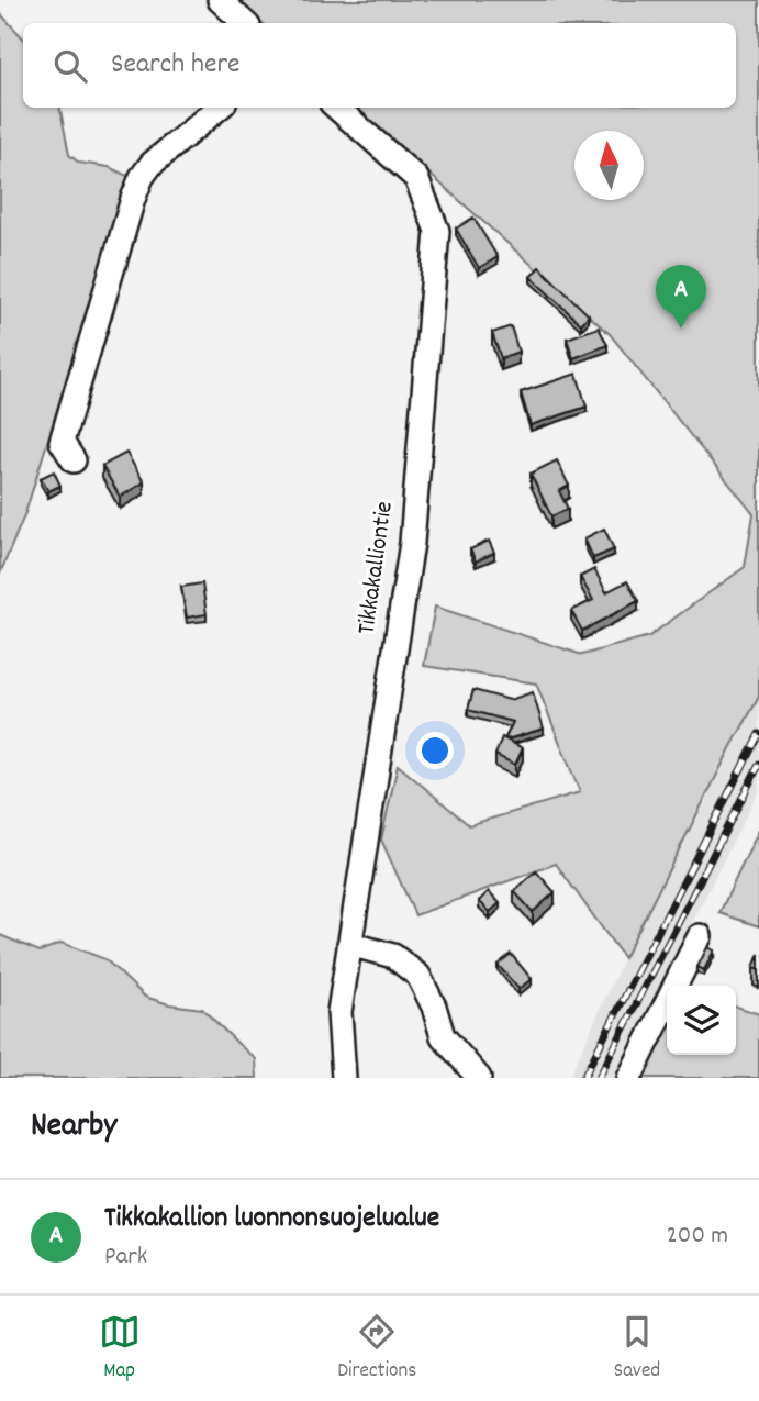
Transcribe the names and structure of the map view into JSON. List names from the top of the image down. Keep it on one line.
{"streets":{"street":["Tikkakalliontie"]},"north":"top","page":{"search":"Search here","pins":"A","heading":"Nearby","list":[{"mark":"A","name":"Tikkakallion luonnonsuojelualue","note":"Park","value":"200 m"}],"nav":["Map","Directions","Saved"]}}
